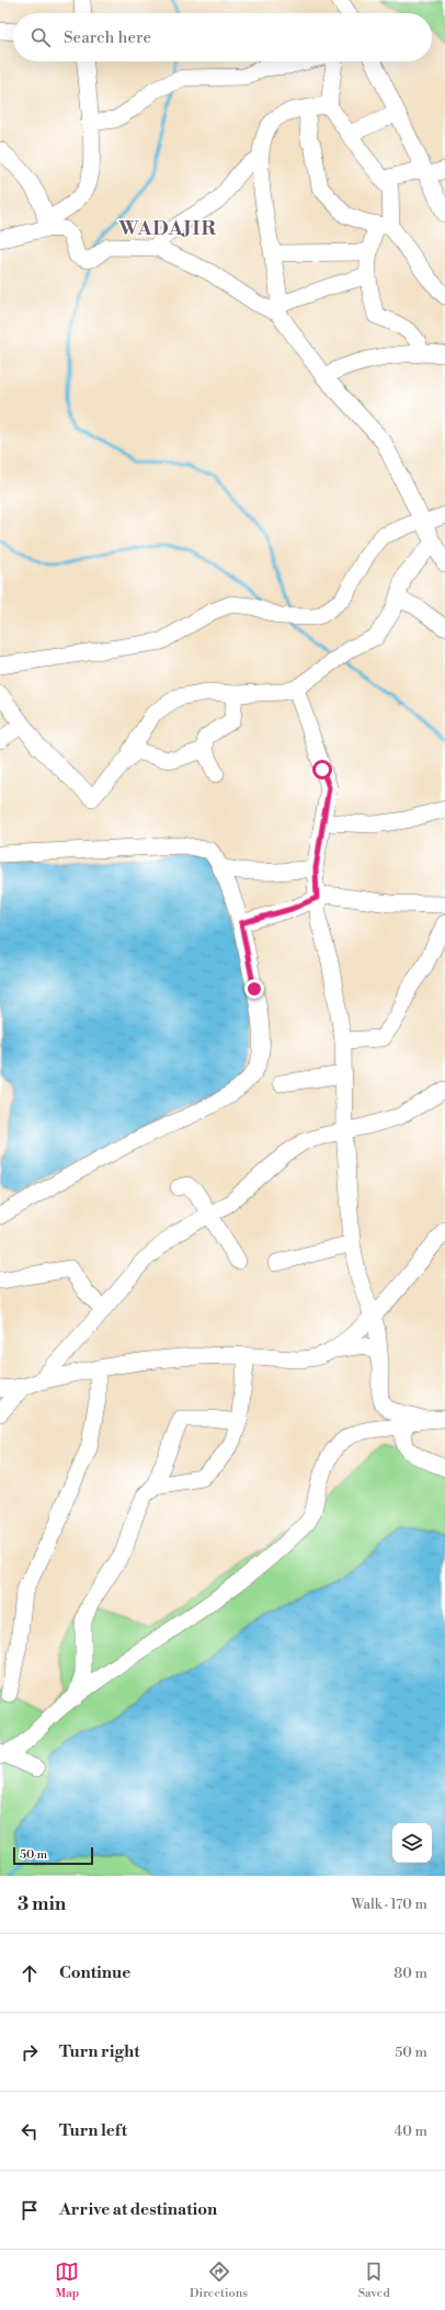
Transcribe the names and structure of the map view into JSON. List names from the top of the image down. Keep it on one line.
{"districts":["WADAJIR"],"scale_bar":"50 m","page":{"search":"Search here","scale":"50 m","heading":["3 min","Walk · 170 m"],"list":[["Continue","80 m"],["Turn right","50 m"],["Turn left","40 m"],"Arrive at destination"],"nav":["Map","Directions","Saved"]}}
